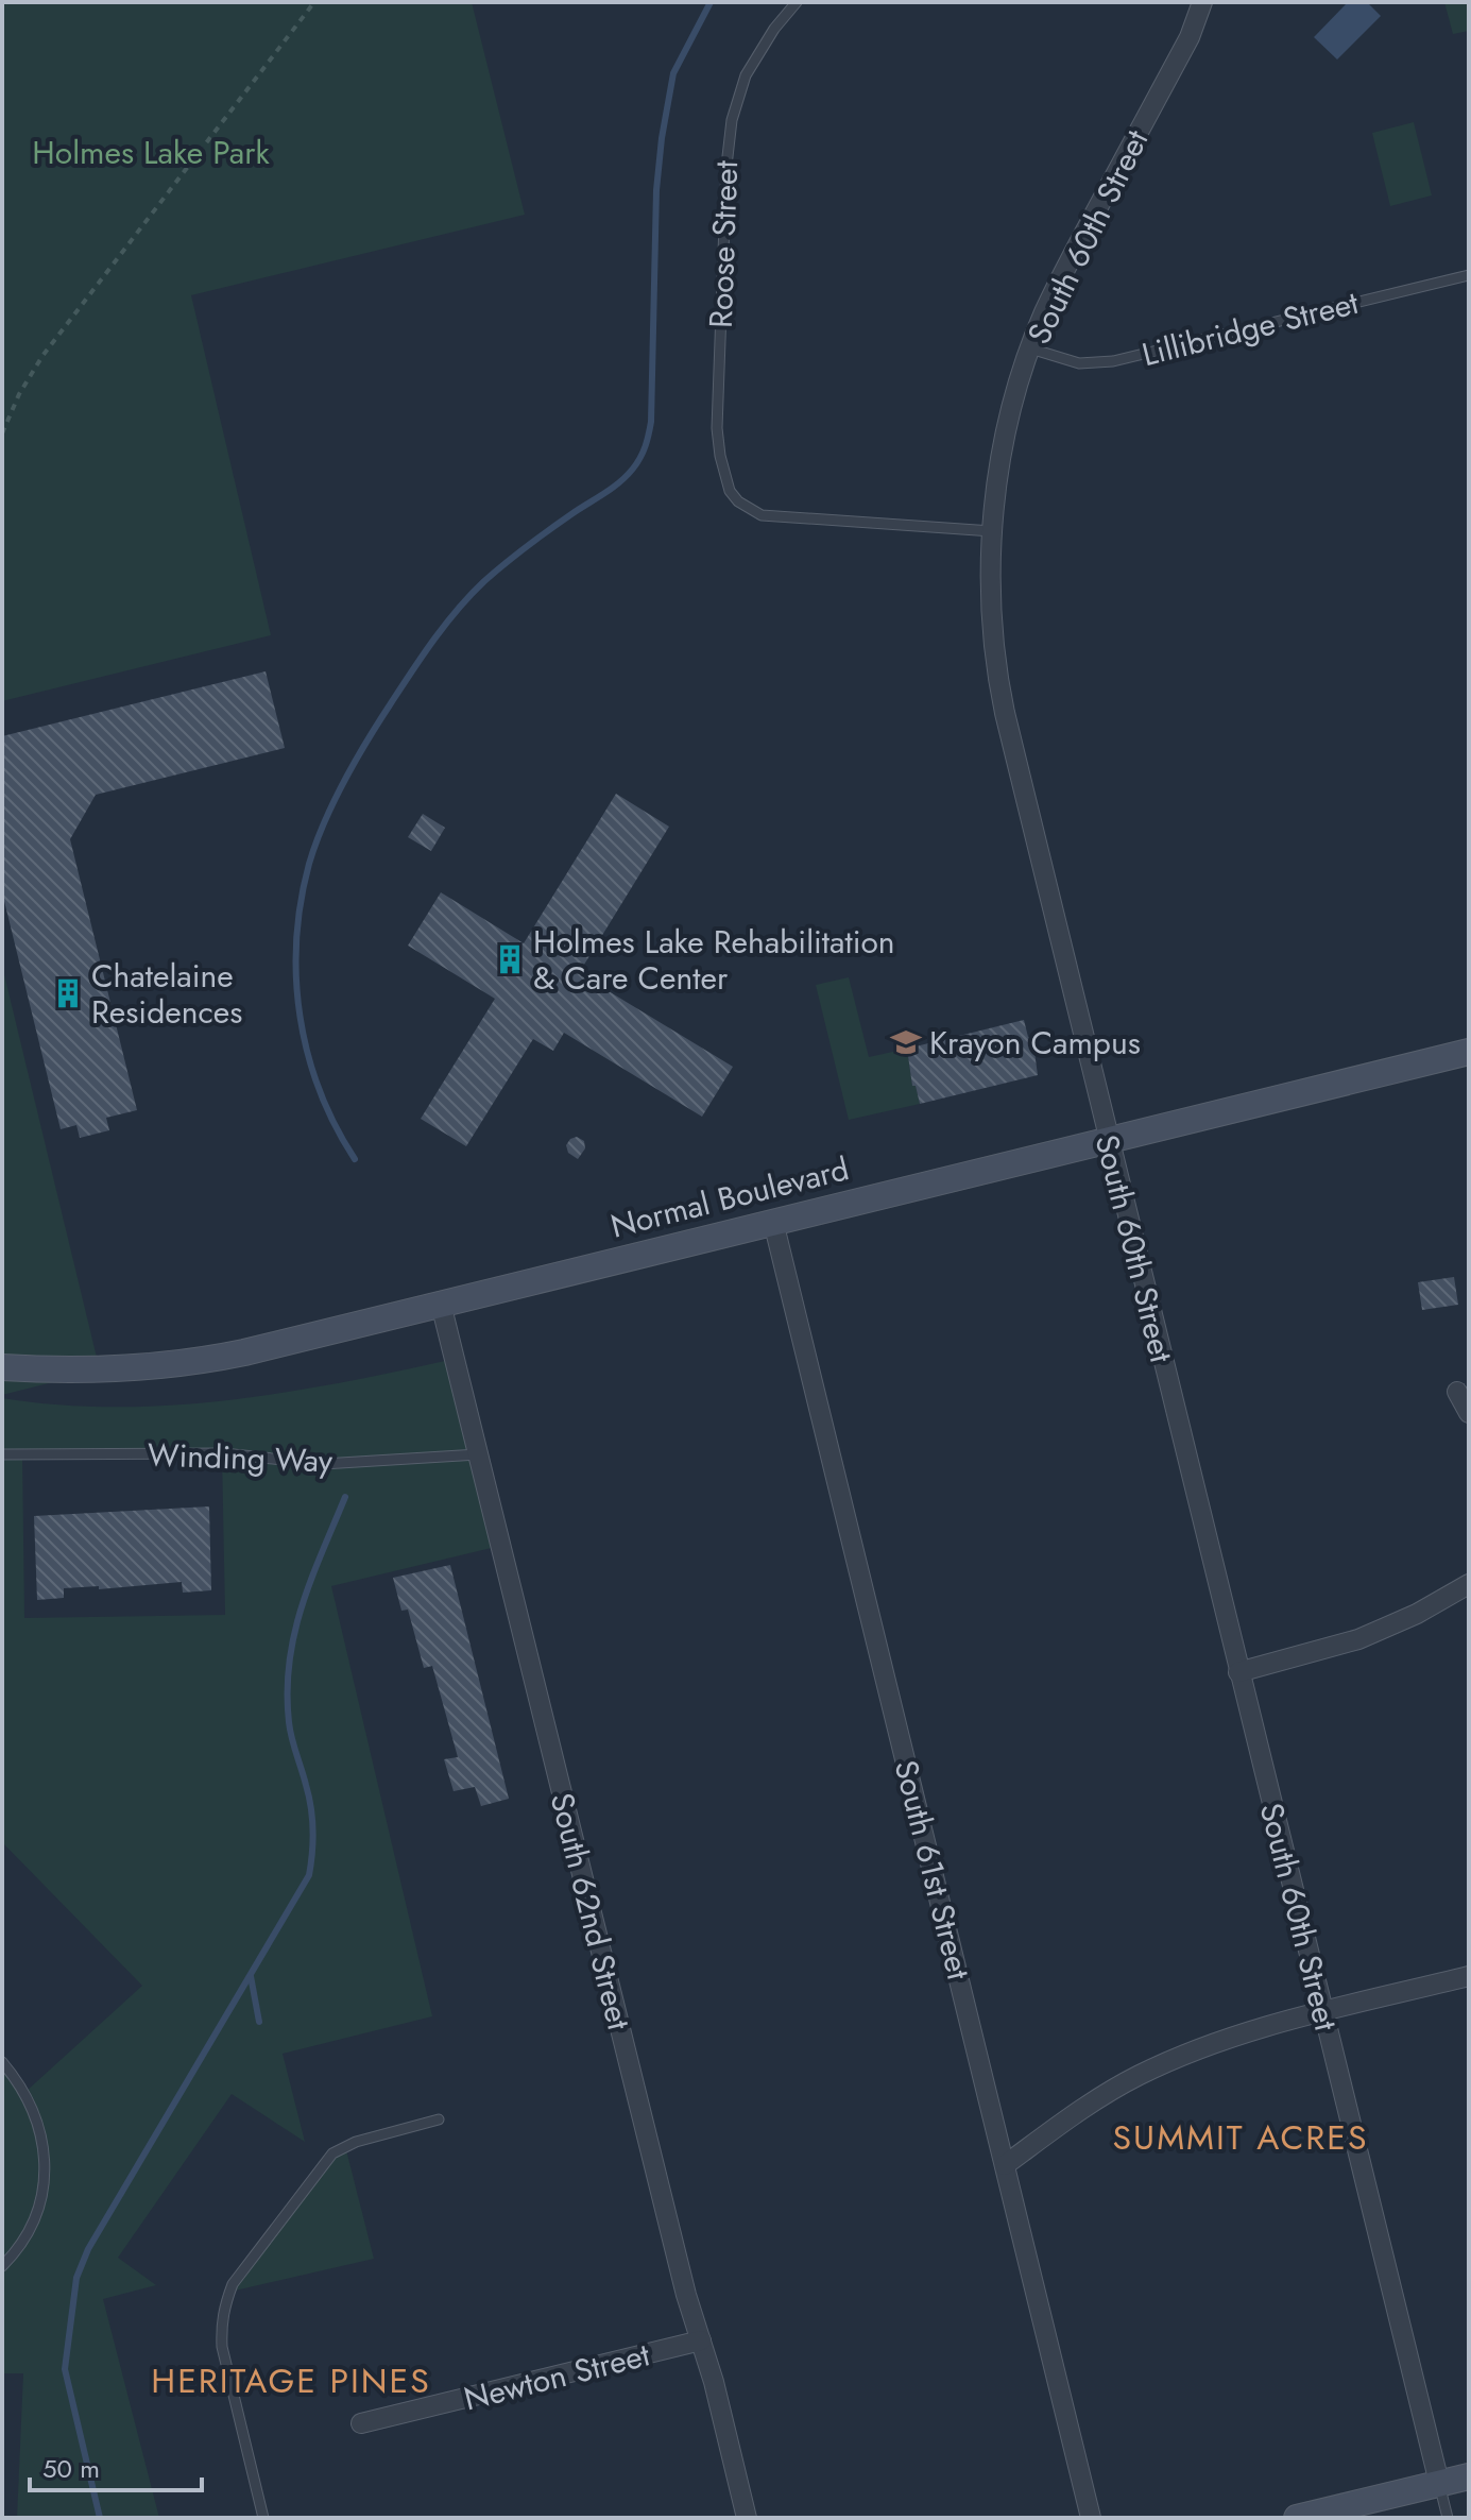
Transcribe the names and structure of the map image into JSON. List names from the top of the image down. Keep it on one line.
{"streets":{"main road":["Normal Boulevard"],"street":["South 60th Street","South 61st Street","South 62nd Street","Newton Street"],"lane":["Roose Street","Lillibridge Street","Winding Way"]},"crossings":[["South 60th Street","Roose Street"],["South 60th Street","Lillibridge Street"],["South 60th Street","Normal Boulevard"],["Normal Boulevard","South 61st Street"],["Normal Boulevard","South 62nd Street"],["Winding Way","South 62nd Street"],["South 62nd Street","Newton Street"]],"districts":["SUMMIT ACRES","HERITAGE PINES"],"parks":["Holmes Lake Park"],"places":{"building":["Holmes Lake Rehabilitation & Care Center","Chatelaine Residences"],"school or university":["Krayon Campus"]},"scale_bar":"50 m"}
